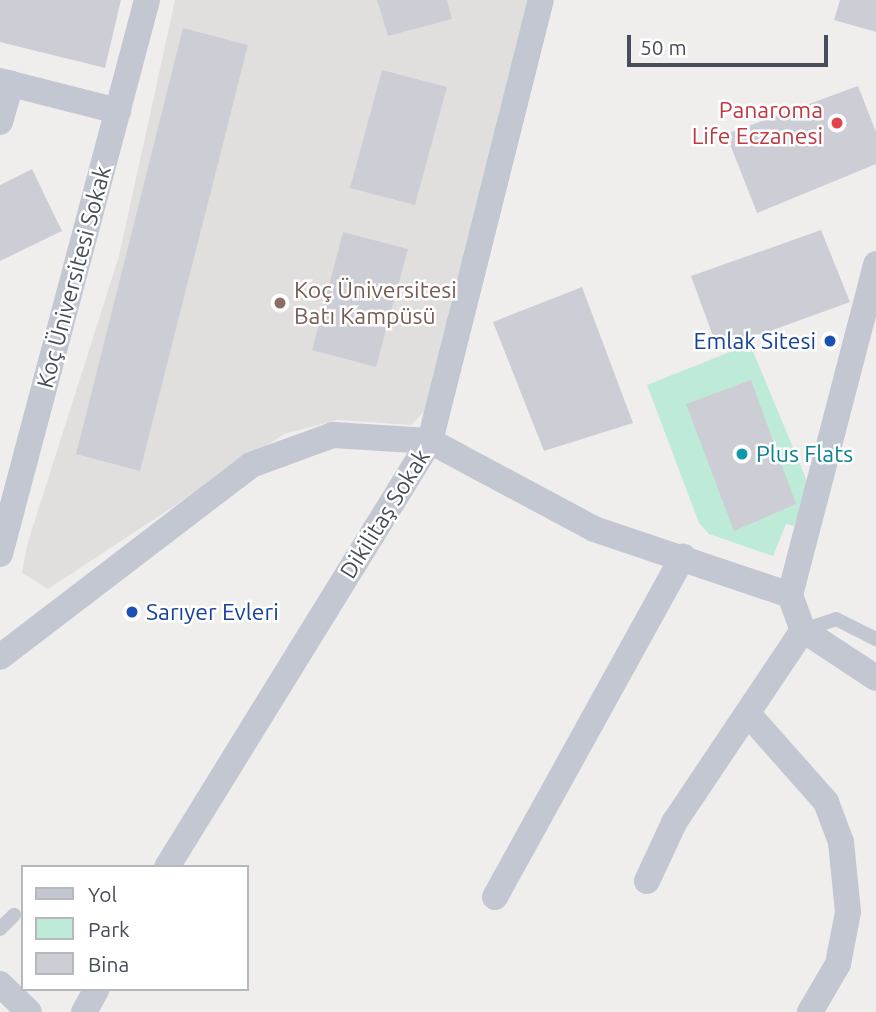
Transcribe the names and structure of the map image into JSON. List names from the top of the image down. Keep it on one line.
{"streets":{"street":["Koç Üniversitesi Sokak","Dikilitaş Sokak"]},"places":["Panaroma Life Eczanesi","Koç Üniversitesi Batı Kampüsü","Emlak Sitesi","Plus Flats","Sarıyer Evleri"],"legend":["Yol","Park","Bina"],"scale_bar":"50 m"}
